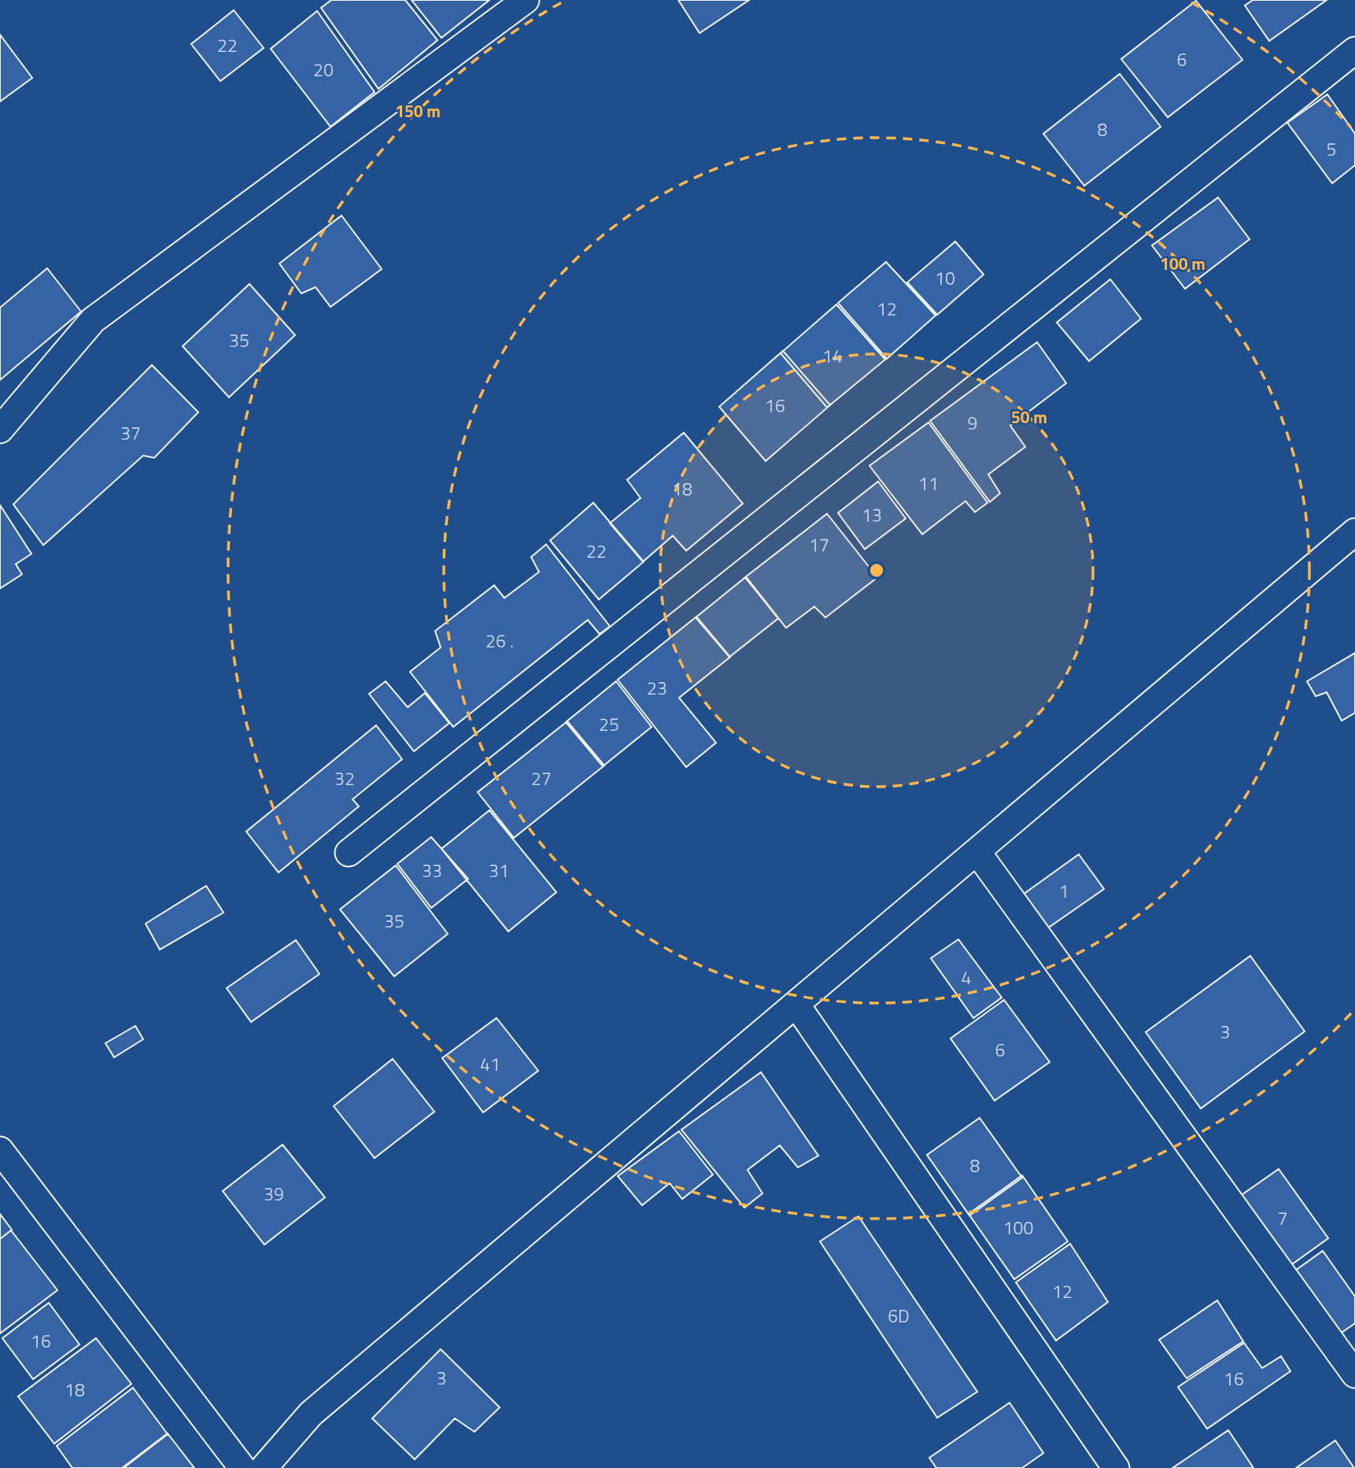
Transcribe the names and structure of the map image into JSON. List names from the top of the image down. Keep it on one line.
{"house_numbers":["22","6","20","8","5","10","12","35","14","16","9","37","11","18","13","17","22","26 .","23","25","32","27","33","31","1","35","4","3","6","41","8","39","7","100","12","6D","16","3","16","18"],"rings":["150 m","100 m","50 m"]}
